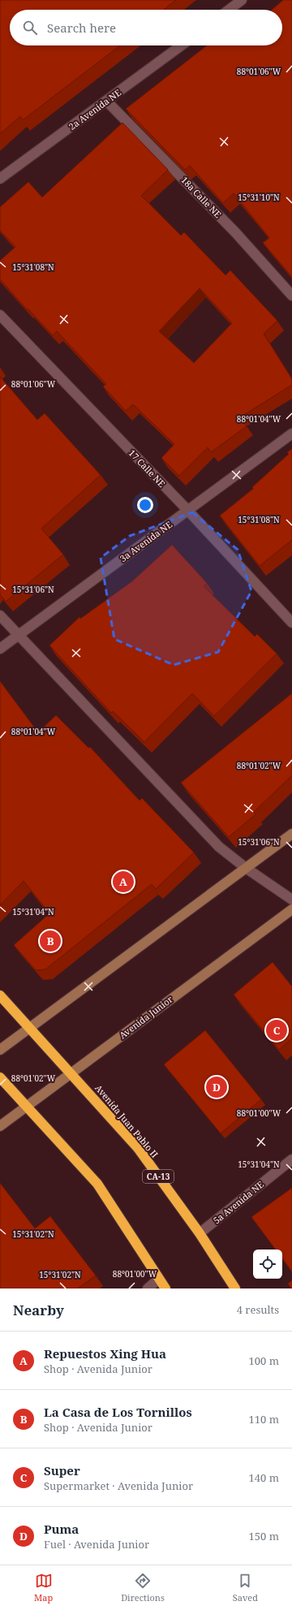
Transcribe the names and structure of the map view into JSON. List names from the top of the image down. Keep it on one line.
{"streets":{"highway":["Avenida Juan Pablo II","CA-13"],"main road":["Avenida Junior"],"street":["2a Avenida NE","18a Calle NE","17 Calle NE","3a Avenida NE","5a Avenida NE"]},"crossings":[["2a Avenida NE","18a Calle NE"],["17 Calle NE","3a Avenida NE"],["Avenida Junior","Avenida Juan Pablo II"],["Avenida Juan Pablo II","5a Avenida NE"]],"page":{"search":"Search here","pins":["A","B","C","D"],"heading":["Nearby","4 results"],"list":[{"mark":"A","name":"Repuestos Xing Hua","note":"Shop · Avenida Junior","value":"100 m"},{"mark":"B","name":"La Casa de Los Tornillos","note":"Shop · Avenida Junior","value":"110 m"},{"mark":"C","name":"Super","note":"Supermarket · Avenida Junior","value":"140 m"},{"mark":"D","name":"Puma","note":"Fuel · Avenida Junior","value":"150 m"}],"nav":["Map","Directions","Saved"]},"coordinates":["88°01'06\"W","15°31'10\"N","15°31'08\"N","88°01'04\"W","15°31'06\"N","88°01'02\"W","15°31'04\"N","88°01'00\"W","15°31'02\"N"]}
